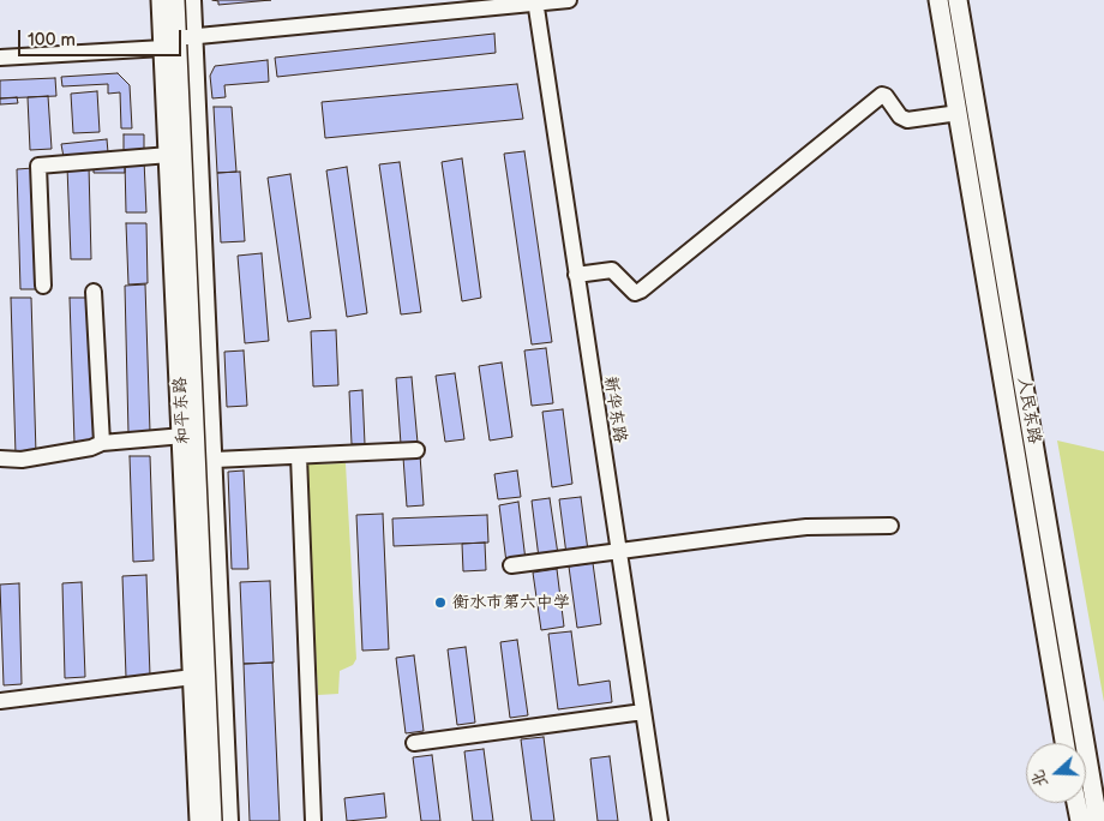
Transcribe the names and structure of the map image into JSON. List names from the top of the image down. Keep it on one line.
{"streets":{"main road":["和平东路","人民东路"],"street":["新华东路"]},"places":["衡水市第六中学"],"scale_bar":"100 m","north":"left"}
